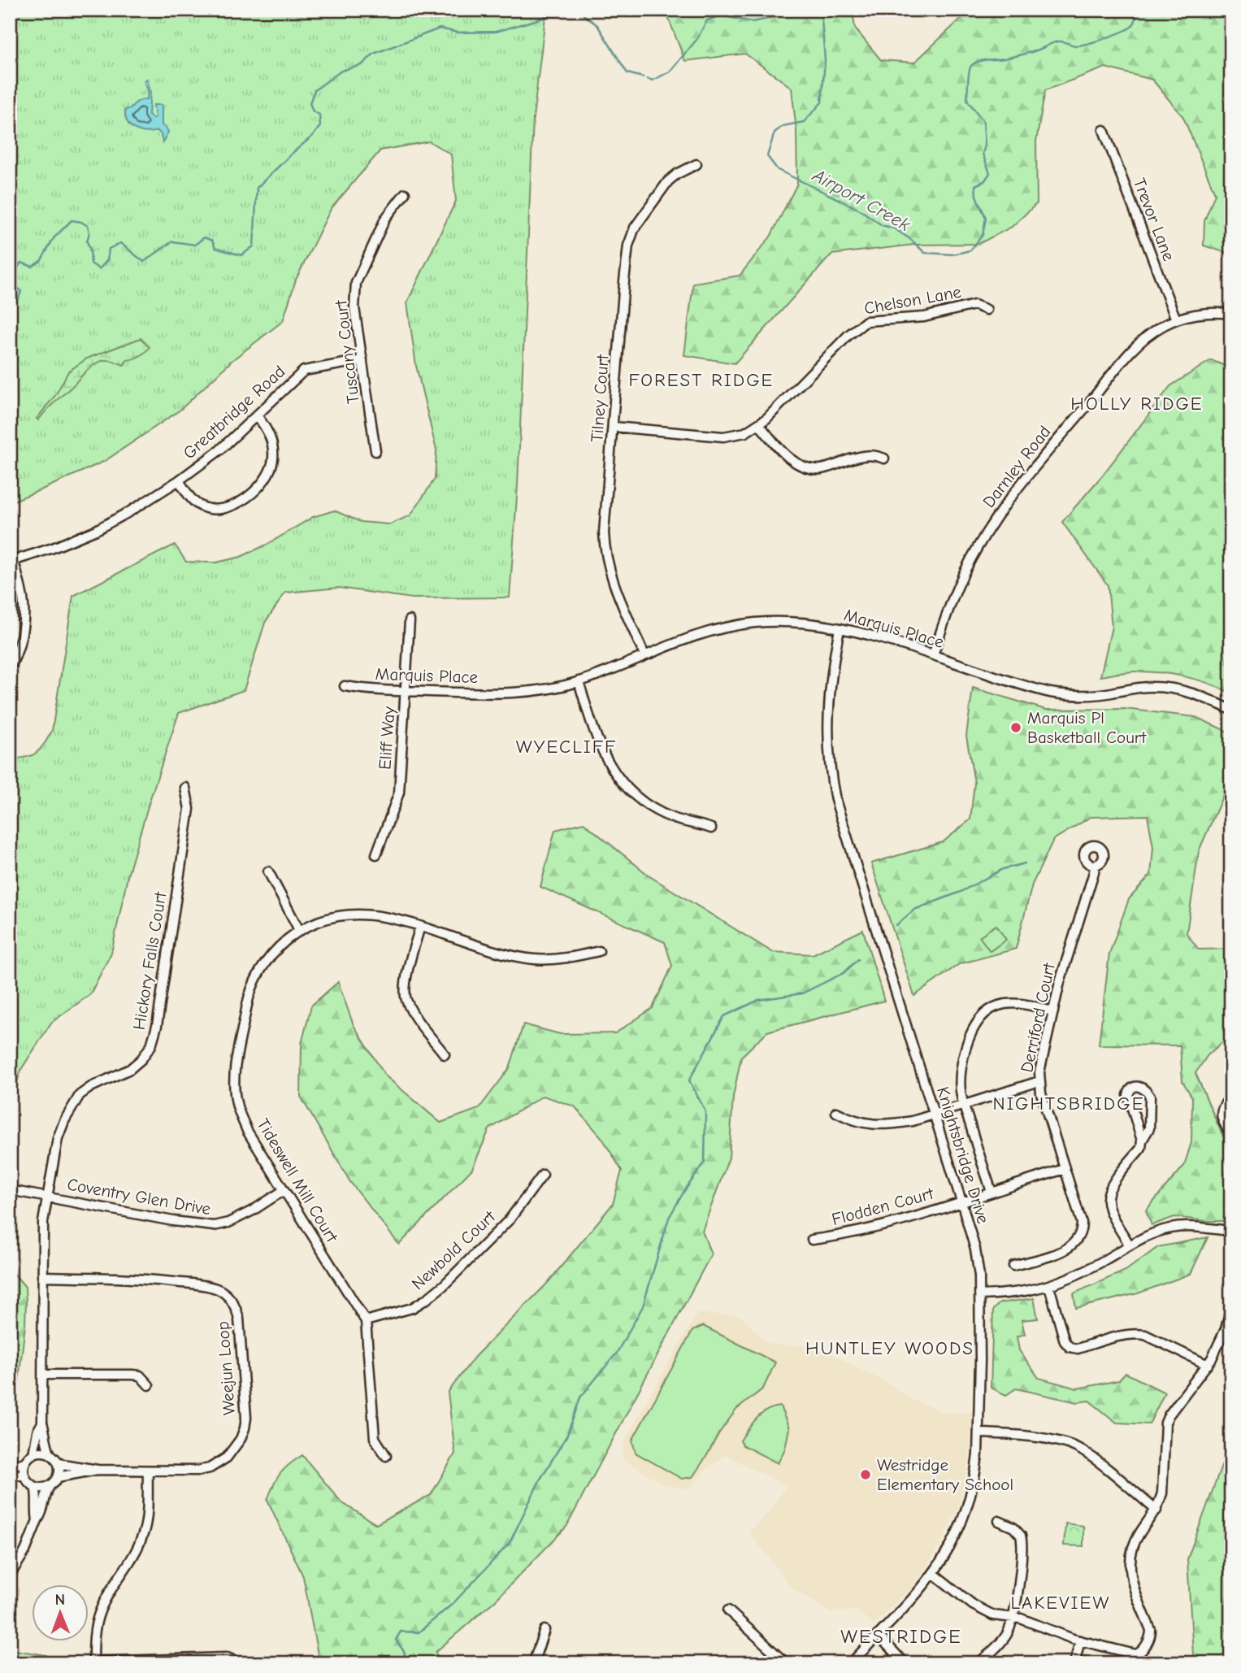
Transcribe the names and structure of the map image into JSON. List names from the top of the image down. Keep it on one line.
{"streets":{"street":["Trevor Lane","Chelson Lane","Tuscany Court","Tilney Court","Greatbridge Road","Darnley Road","Marquis Place","Eliff Way","Hickory Falls Court","Derriford Court","Knightsbridge Drive","Tideswell Mill Court","Coventry Glen Drive","Flodden Court","Newbold Court","Weejun Loop"]},"crossings":[["Trevor Lane","Darnley Road"],["Chelson Lane","Tilney Court"],["Tuscany Court","Greatbridge Road"],["Tilney Court","Marquis Place"],["Darnley Road","Marquis Place"],["Marquis Place","Eliff Way"],["Marquis Place","Knightsbridge Drive"],["Hickory Falls Court","Coventry Glen Drive"],["Hickory Falls Court","Weejun Loop"],["Derriford Court","Flodden Court"],["Knightsbridge Drive","Flodden Court"],["Tideswell Mill Court","Coventry Glen Drive"],["Tideswell Mill Court","Newbold Court"]],"districts":["FOREST RIDGE","HOLLY RIDGE","WYECLIFF","NIGHTSBRIDGE","HUNTLEY WOODS","LAKEVIEW","WESTRIDGE"],"water":["Airport Creek"],"places":["Marquis Pl Basketball Court","Westridge Elementary School"],"north":"top"}
